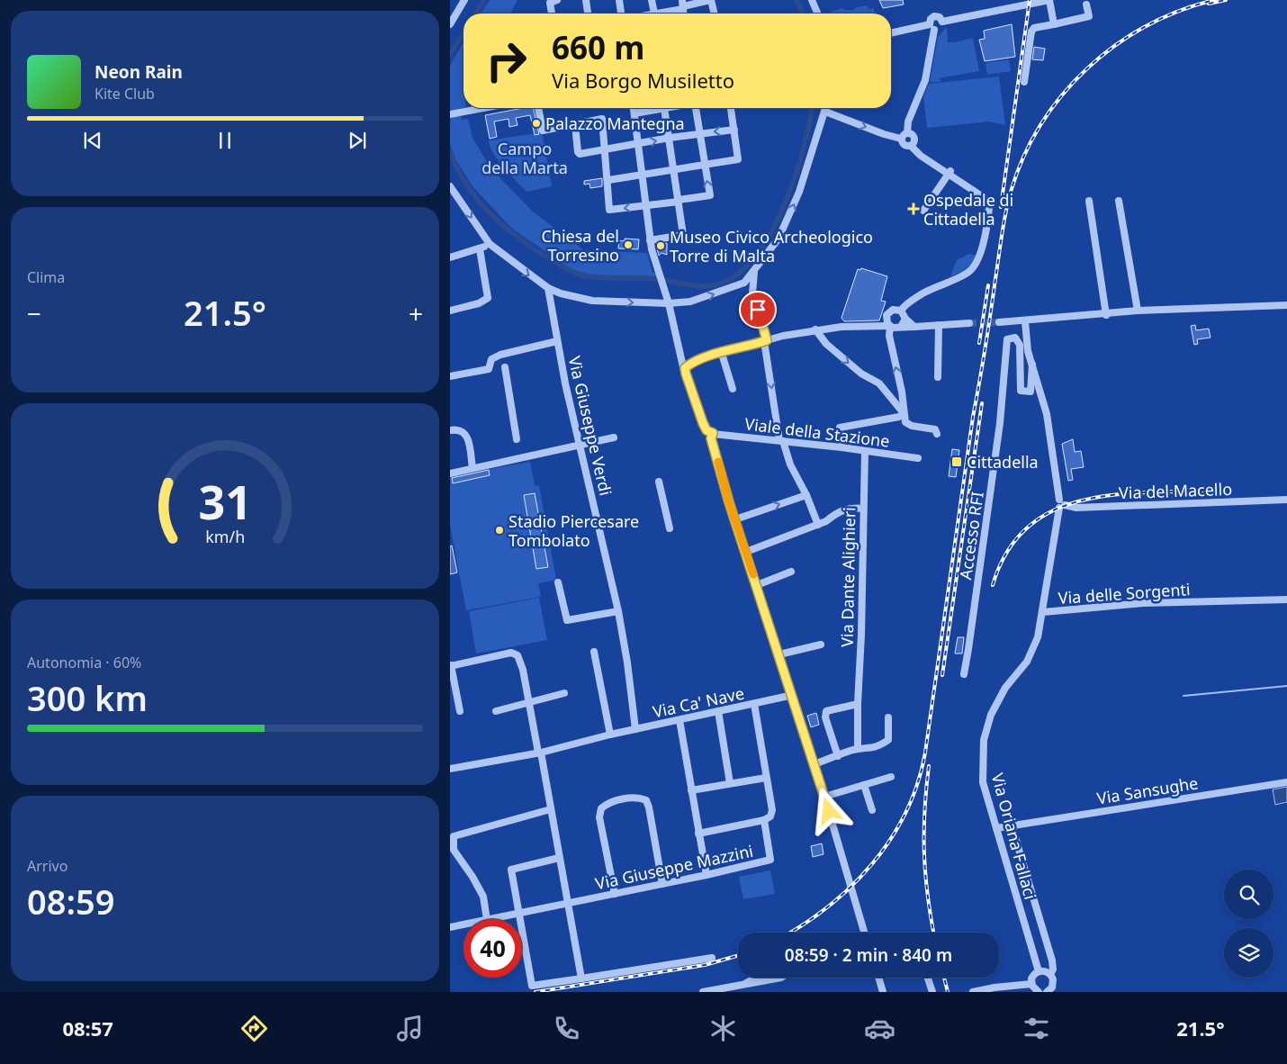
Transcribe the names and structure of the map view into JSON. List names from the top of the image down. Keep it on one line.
{"streets":{"street":["Via Giuseppe Verdi","Viale della Stazione","Via del Macello","Accesso RFI","Via Dante Alighieri","Via delle Sorgenti","Via Ca' Nave","Via Sansughe","Via Oriana Fallaci","Via Giuseppe Mazzini"]},"crossings":[["Via Giuseppe Verdi","Via Ca' Nave"],["Viale della Stazione","Via Dante Alighieri"],["Via del Macello","Via delle Sorgenti"],["Via delle Sorgenti","Via Oriana Fallaci"],["Via Ca' Nave","Via Giuseppe Mazzini"],["Via Sansughe","Via Oriana Fallaci"]],"parks":["Campo della Marta"],"places":{"other":["Palazzo Mantegna","Chiesa del Torresino","Museo Civico Archeologico Torre di Malta","Stadio Piercesare Tombolato"],"health":["Ospedale di Cittadella"],"transit":["Cittadella"]},"page":{"turn":["660 m","Via Borgo Musiletto"],"song":["Neon Rain","Kite Club"],"tile":["Clima",["Autonomia · 60%","300 km"],["Arrivo","08:59"]],"heat":["−","21.5°","+"],"limit":"40","trip":"08:59 · 2 min · 840 m","tabs":["08:57","21.5°"],"gauge":["31","km/h"]}}
